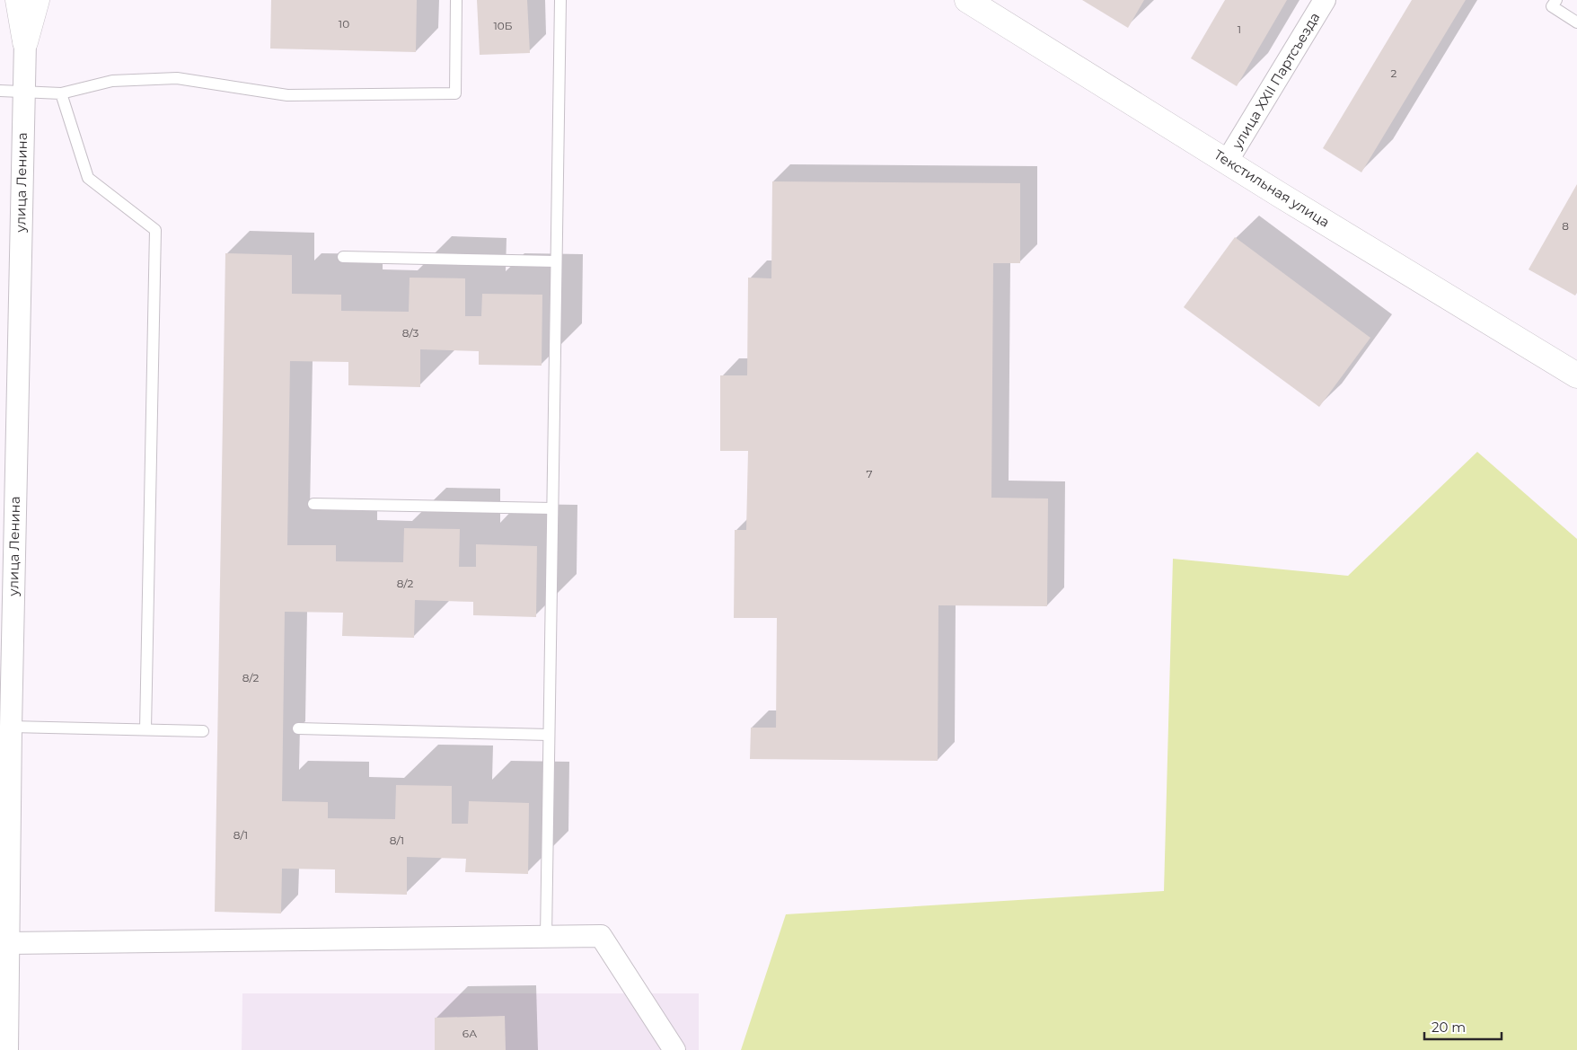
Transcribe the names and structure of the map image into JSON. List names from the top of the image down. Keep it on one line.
{"streets":{"main road":["улица Ленина","Текстильная улица"],"street":["улица XXII Партсъезда"]},"crossings":[["улица XXII Партсъезда","Текстильная улица"]],"house_numbers":["10","10Б","1","2","8","8/3","7","8/2","8/2","8/1","8/1","6А"],"scale_bar":"20 m"}
